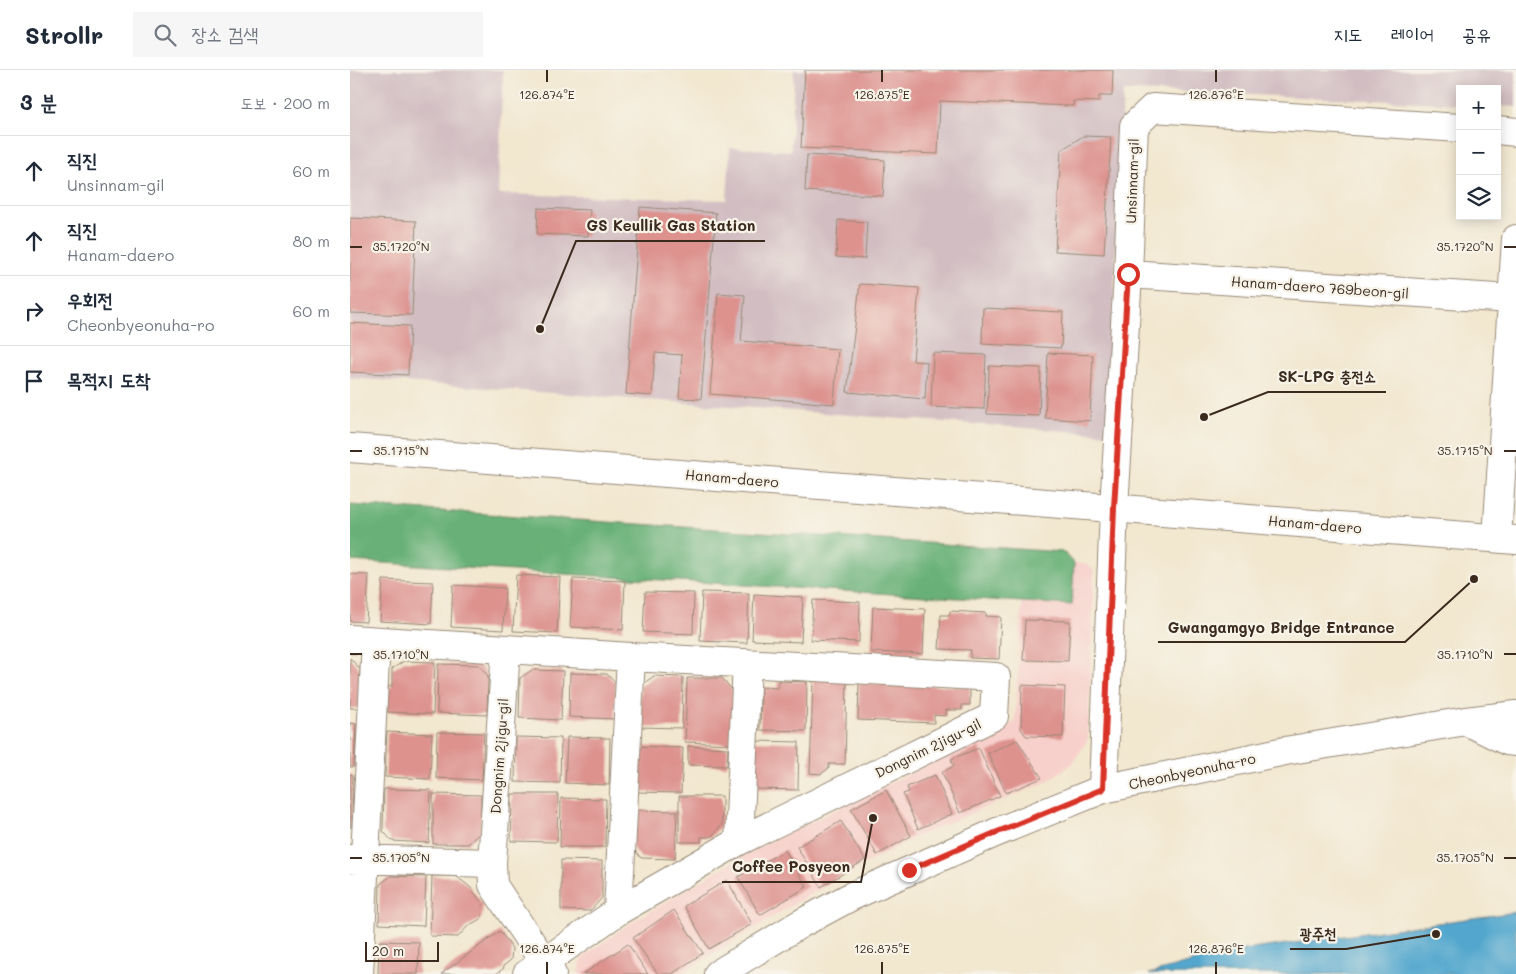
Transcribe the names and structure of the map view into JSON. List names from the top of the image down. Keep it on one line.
{"streets":{"street":["Unsinnam-gil","Hanam-daero 769beon-gil","Hanam-daero","Dongnim 2jigu-gil","Cheonbyeonuha-ro"]},"crossings":[["Unsinnam-gil","Hanam-daero 769beon-gil"],["Unsinnam-gil","Hanam-daero"]],"places":["GS Keullik Gas Station","SK-LPG 충전소","Gwangamgyo Bridge Entrance","Coffee Posyeon","광주천"],"scale_bar":"20 m","page":{"header":"Strollr","search":"장소 검색","nav":["지도","레이어","공유"],"heading":["3 분","도보 · 200 m"],"map_buttons":["+","−"],"list":[["직진","Unsinnam-gil","60 m"],["직진","Hanam-daero","80 m"],["우회전","Cheonbyeonuha-ro","60 m"],"목적지 도착"],"scale":"20 m"},"coordinates":["126.874°E","126.875°E","126.876°E","35.1720°N","35.1715°N","35.1710°N","35.1705°N"]}
